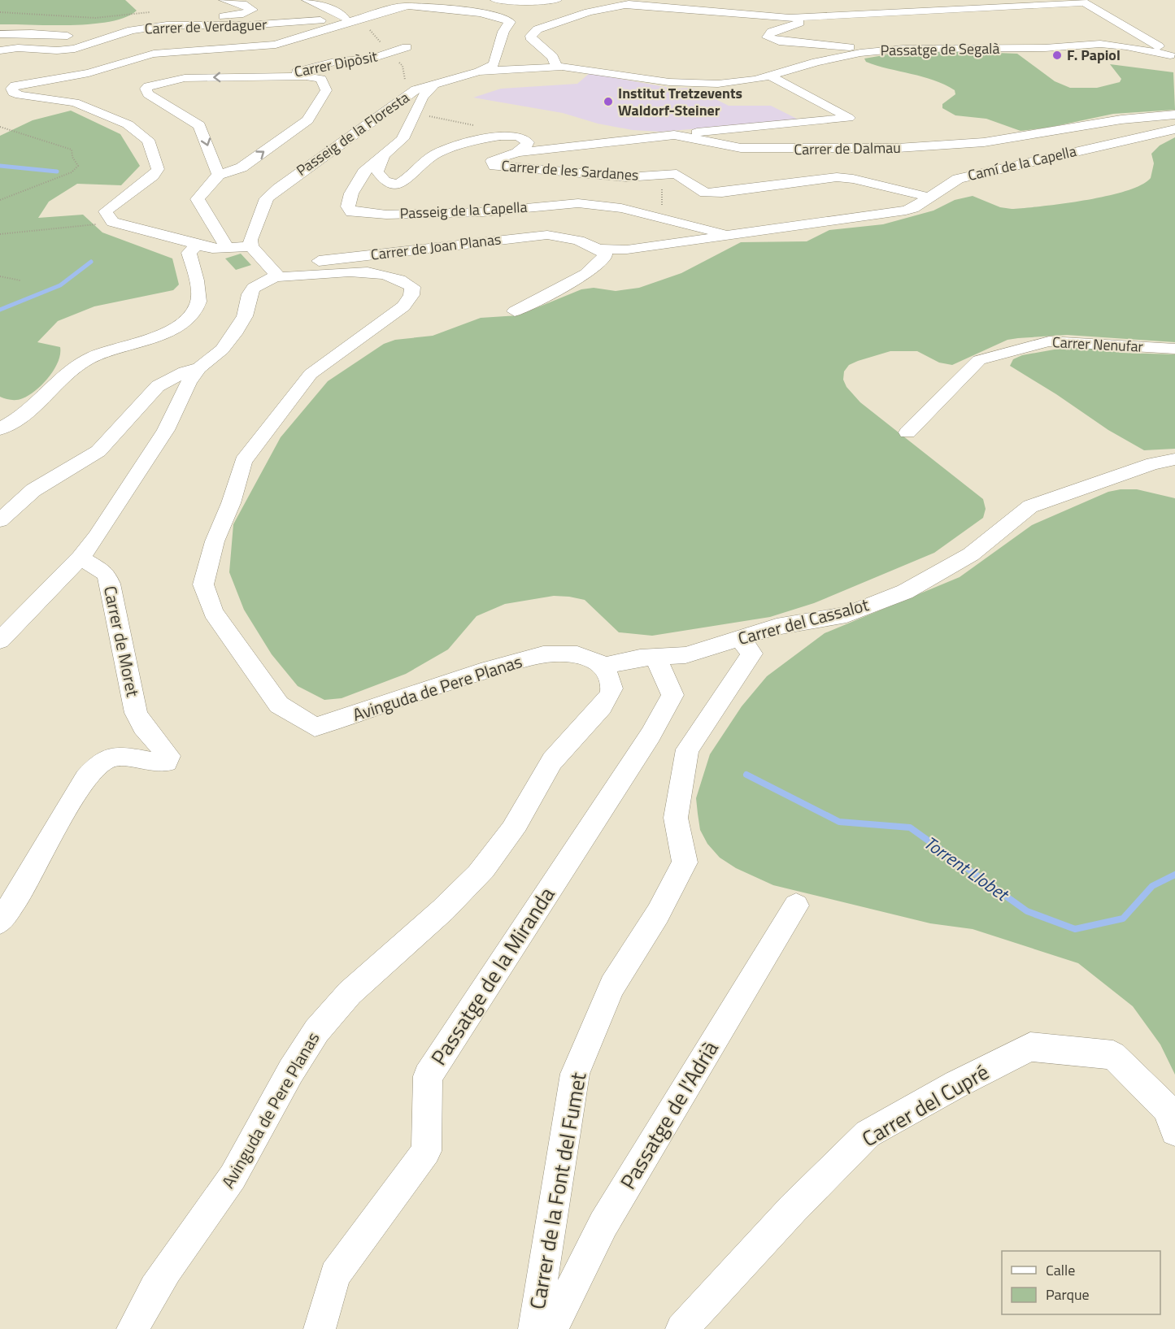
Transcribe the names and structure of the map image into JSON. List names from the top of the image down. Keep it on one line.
{"streets":{"street":["Carrer de Verdaguer","Passatge de Segalà","Carrer Dipòsit","Passeig de la Floresta","Carrer de Dalmau","Camí de la Capella","Carrer de les Sardanes","Passeig de la Capella","Carrer de Joan Planas","Carrer Nenufar","Carrer del Cassalot","Carrer de Moret","Avinguda de Pere Planas","Passatge de la Miranda","Carrer del Cupré","Passatge de l'Adrià","Carrer de la Font del Fumet"]},"crossings":[["Passatge de Segalà","Passeig de la Floresta"],["Passeig de la Floresta","Passeig de la Capella"],["Carrer de Dalmau","Carrer de les Sardanes"],["Camí de la Capella","Carrer de les Sardanes"],["Camí de la Capella","Passeig de la Capella"],["Camí de la Capella","Carrer de Joan Planas"],["Carrer de les Sardanes","Passeig de la Capella"],["Passeig de la Capella","Carrer de Joan Planas"],["Carrer de Joan Planas","Avinguda de Pere Planas"],["Carrer del Cassalot","Avinguda de Pere Planas"],["Carrer del Cassalot","Passatge de la Miranda"],["Carrer del Cassalot","Carrer de la Font del Fumet"]],"water":["Torrent Llobet"],"places":["F. Papiol","Institut Tretzevents Waldorf-Steiner"],"legend":["Calle","Parque"]}
